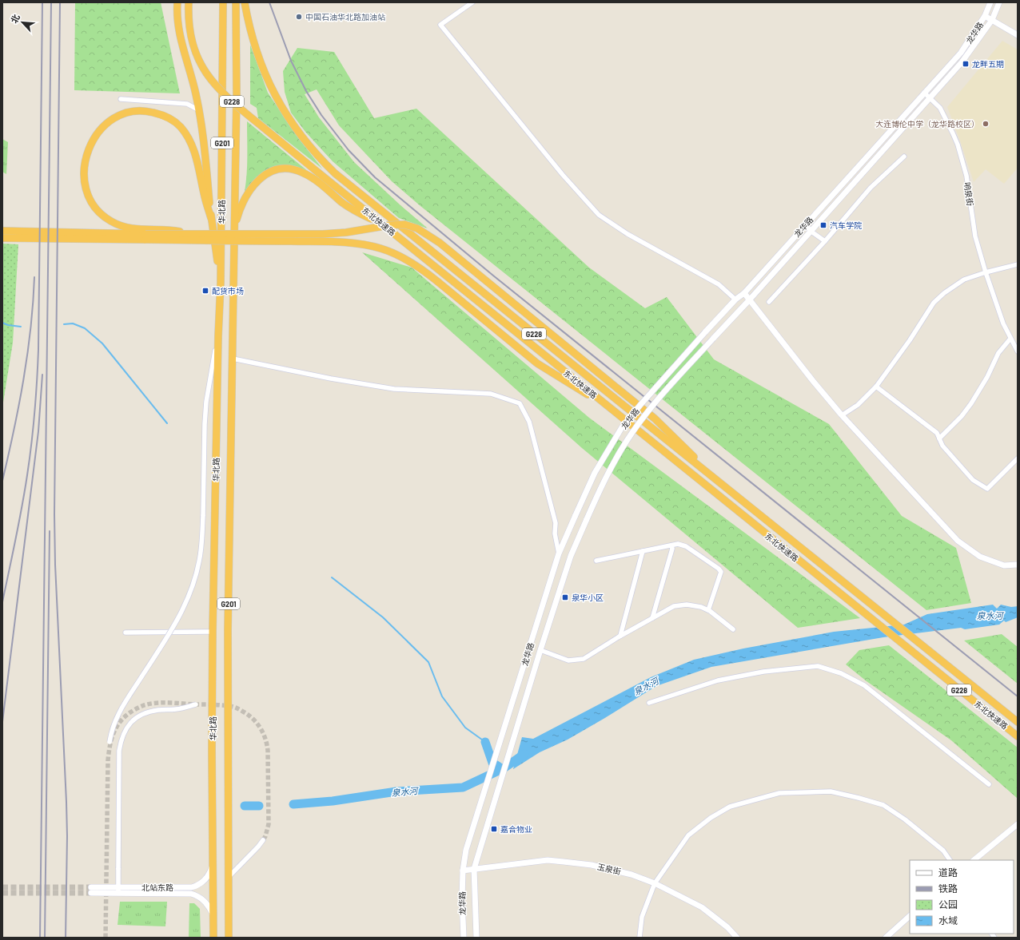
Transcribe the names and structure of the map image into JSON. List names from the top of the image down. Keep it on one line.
{"streets":{"highway":["G228","G201","华北路","东北快速路"],"street":["龙华路","响泉街","玉泉街","北站东路"]},"crossings":[["龙华路","响泉街"],["龙华路","玉泉街"],["华北路","北站东路"]],"water":["泉水河"],"places":{"other":["中国石油华北路加油站","大连博伦中学（龙华路校区）"],"transit":["龙畔五期","汽车学院","配货市场","泉华小区","嘉合物业"]},"legend":["道路","铁路","公园","水域"],"north":"top left"}
